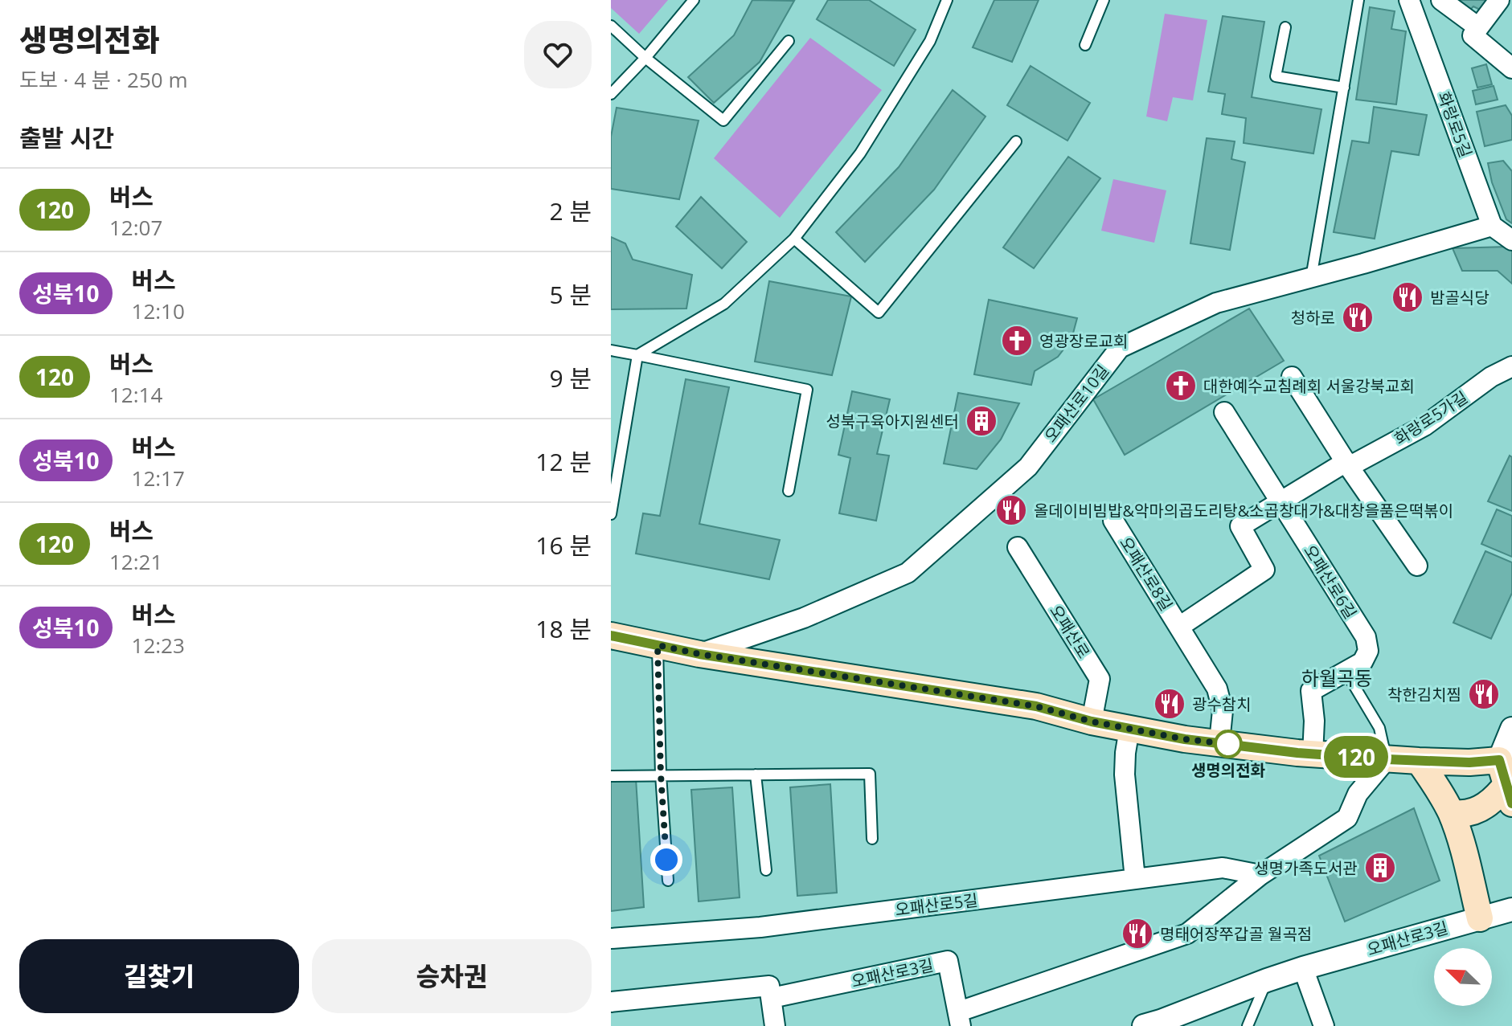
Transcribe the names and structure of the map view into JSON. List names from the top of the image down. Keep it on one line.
{"streets":{"street":["화랑로5길","오패산로10길","화랑로5가길","오패산로8길","오패산로6길","오패산로","오패산로5길","오패산로3길"]},"crossings":[["화랑로5길","오패산로10길"],["화랑로5가길","오패산로8길"],["화랑로5가길","오패산로6길"]],"districts":["하월곡동"],"places":{"restaurant":["밤골식당","청하로","올데이비빔밥&악마의곱도리탕&소곱창대가&대창을품은떡볶이","착한김치찜","광수참치","명태어장쭈갑골 월곡점"],"church":["영광장로교회","대한예수교침례회 서울강북교회"],"building":["성북구육아지원센터","생명가족도서관"],"other":["생명의전화"]},"lines":["bus line 120"],"north":"top left","page":{"heading":[["생명의전화","도보 · 4 분 · 250 m"],"출발 시간"],"on_map":"120","list":[{"mark":"120","name":"버스","note":"12:07","value":"2 분"},{"mark":"성북10","name":"버스","note":"12:10","value":"5 분"},{"mark":"120","name":"버스","note":"12:14","value":"9 분"},{"mark":"성북10","name":"버스","note":"12:17","value":"12 분"},{"mark":"120","name":"버스","note":"12:21","value":"16 분"},{"mark":"성북10","name":"버스","note":"12:23","value":"18 분"}],"buttons":["길찾기","승차권"]}}
